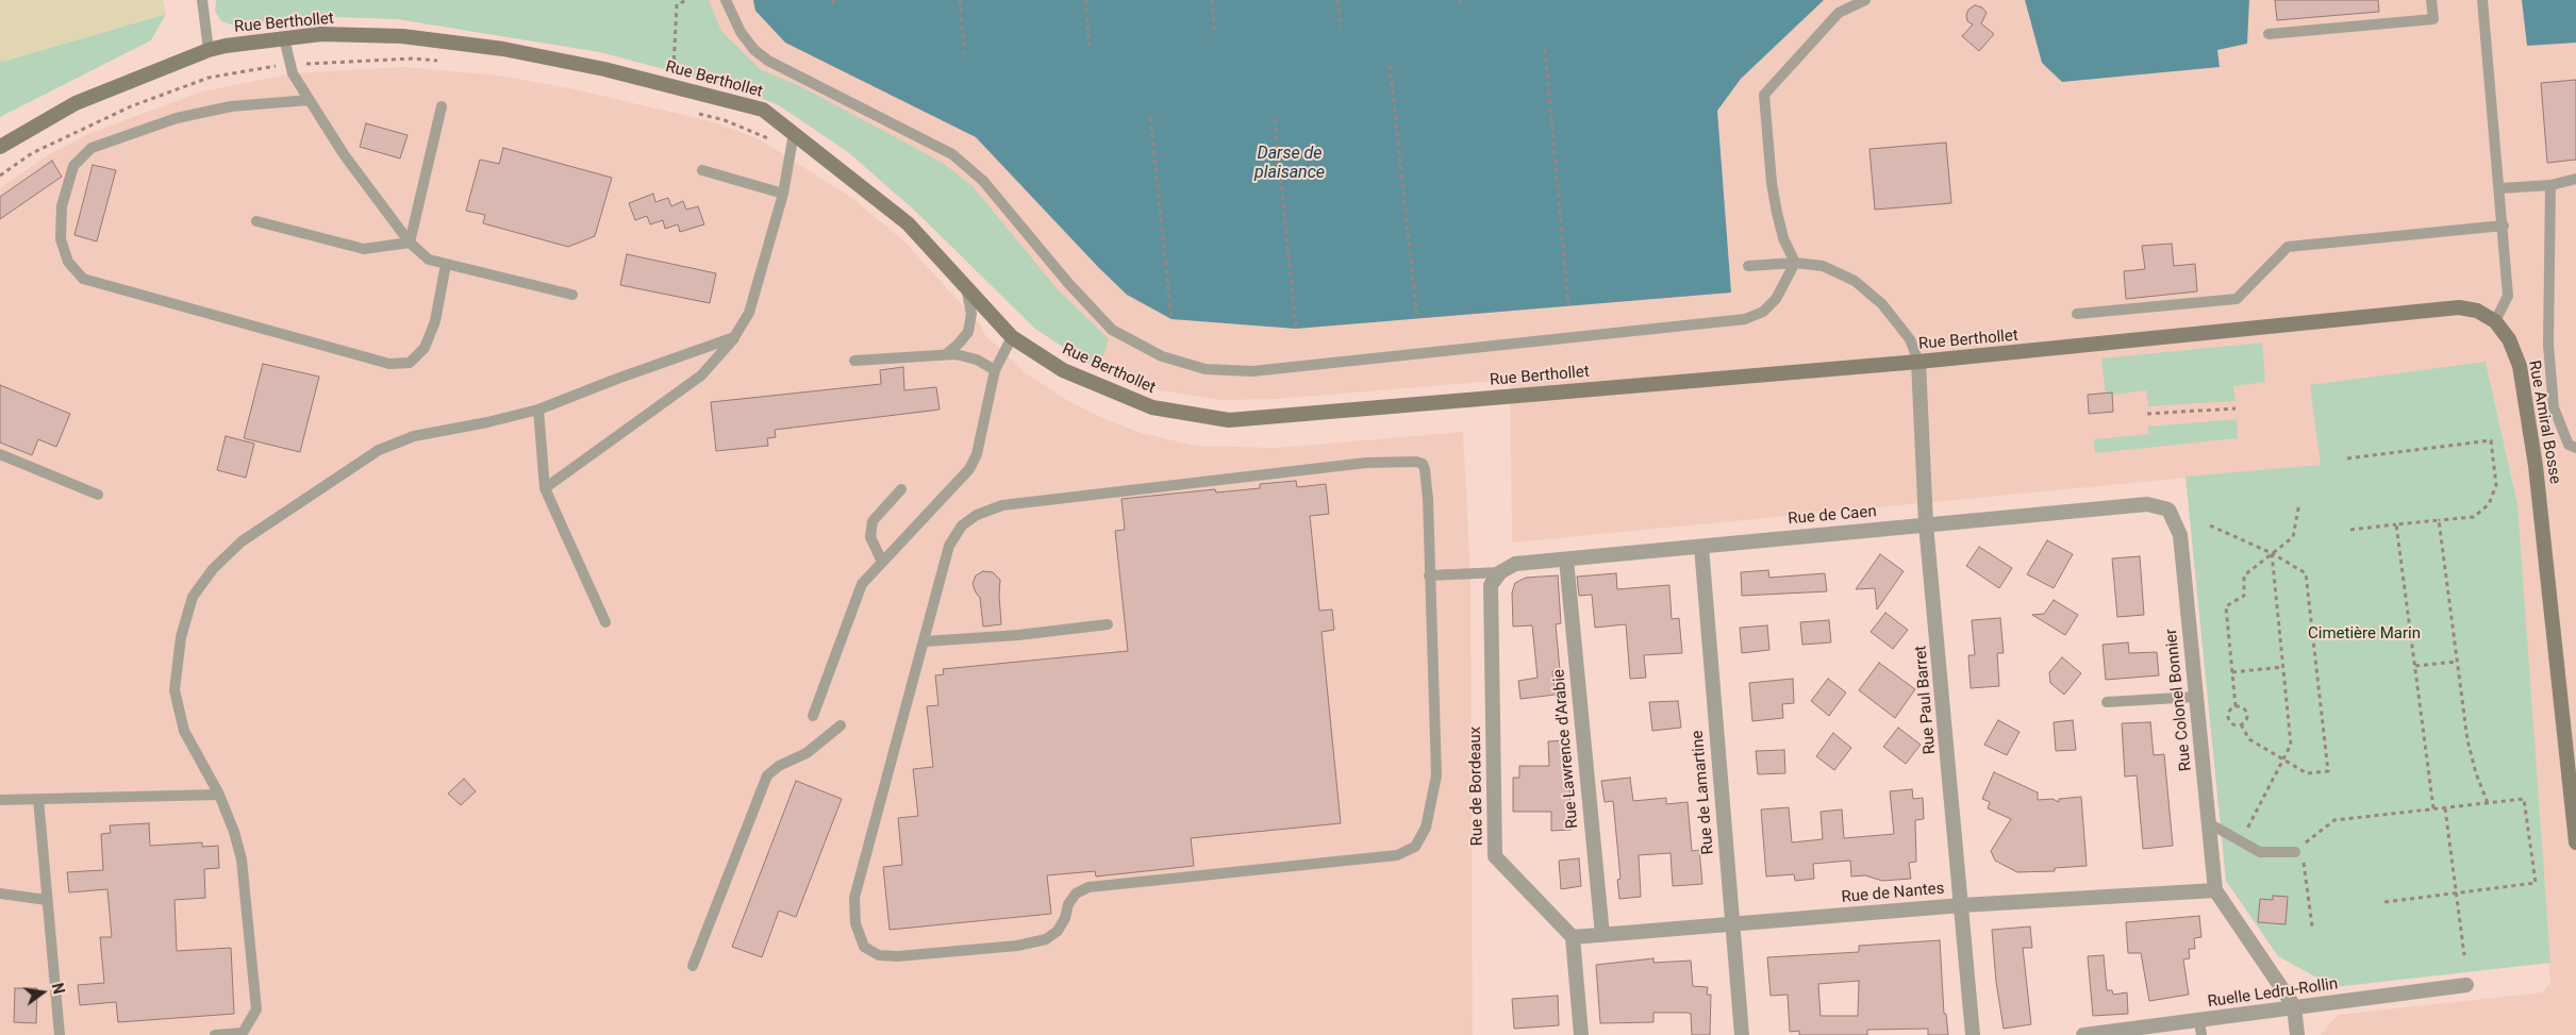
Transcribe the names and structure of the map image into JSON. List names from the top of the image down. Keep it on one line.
{"streets":{"main road":["Rue Berthollet","Rue Amiral Bosse"],"street":["Rue de Caen","Rue Paul Barret","Rue Colonel Bonnier","Rue Lawrence d'Arabie","Rue de Bordeaux","Rue de Lamartine","Rue de Nantes","Ruelle Ledru-Rollin"]},"crossings":[["Rue Berthollet","Rue Amiral Bosse"],["Rue Berthollet","Rue Paul Barret"],["Rue de Caen","Rue Paul Barret"],["Rue de Caen","Rue Colonel Bonnier"],["Rue de Caen","Rue Lawrence d'Arabie"],["Rue de Caen","Rue de Bordeaux"],["Rue de Caen","Rue de Lamartine"],["Rue Paul Barret","Rue de Nantes"],["Rue Colonel Bonnier","Rue de Nantes"],["Rue Lawrence d'Arabie","Rue de Nantes"],["Rue de Bordeaux","Rue de Nantes"],["Rue de Lamartine","Rue de Nantes"]],"water":["Darse de plaisance"],"parks":["Cimetière Marin"],"north":"right"}
